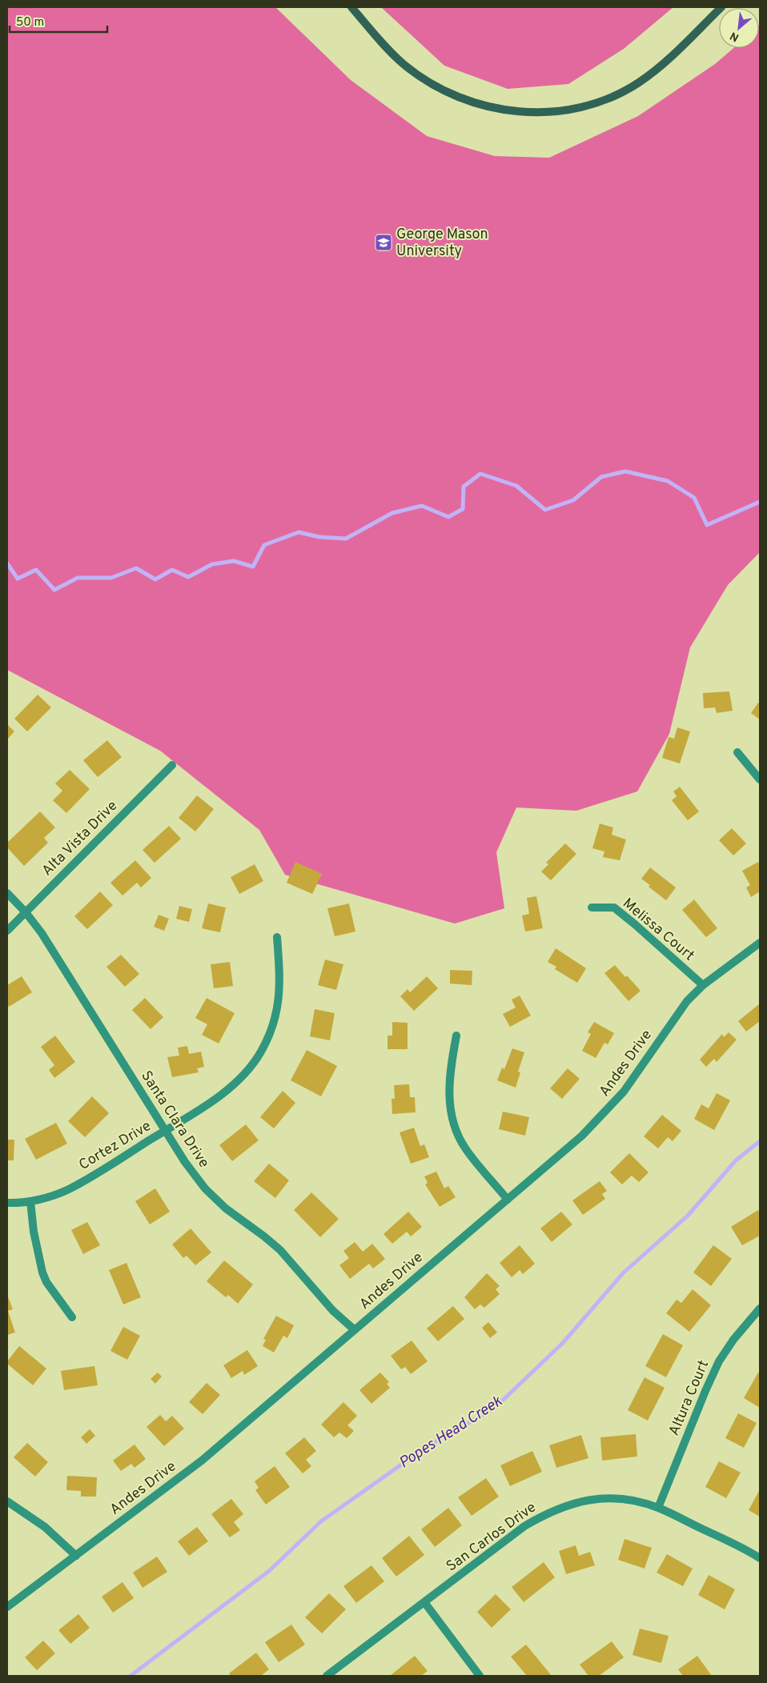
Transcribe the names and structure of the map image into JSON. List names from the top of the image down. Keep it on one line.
{"streets":{"street":["Alta Vista Drive","Melissa Court","Andes Drive","Santa Clara Drive","Cortez Drive","Altura Court","San Carlos Drive"]},"crossings":[["Alta Vista Drive","Santa Clara Drive"],["Melissa Court","Andes Drive"],["Andes Drive","Santa Clara Drive"],["Santa Clara Drive","Cortez Drive"],["Altura Court","San Carlos Drive"]],"water":["Popes Head Creek"],"places":{"school or university":["George Mason University"]},"scale_bar":"50 m","north":"bottom left"}
